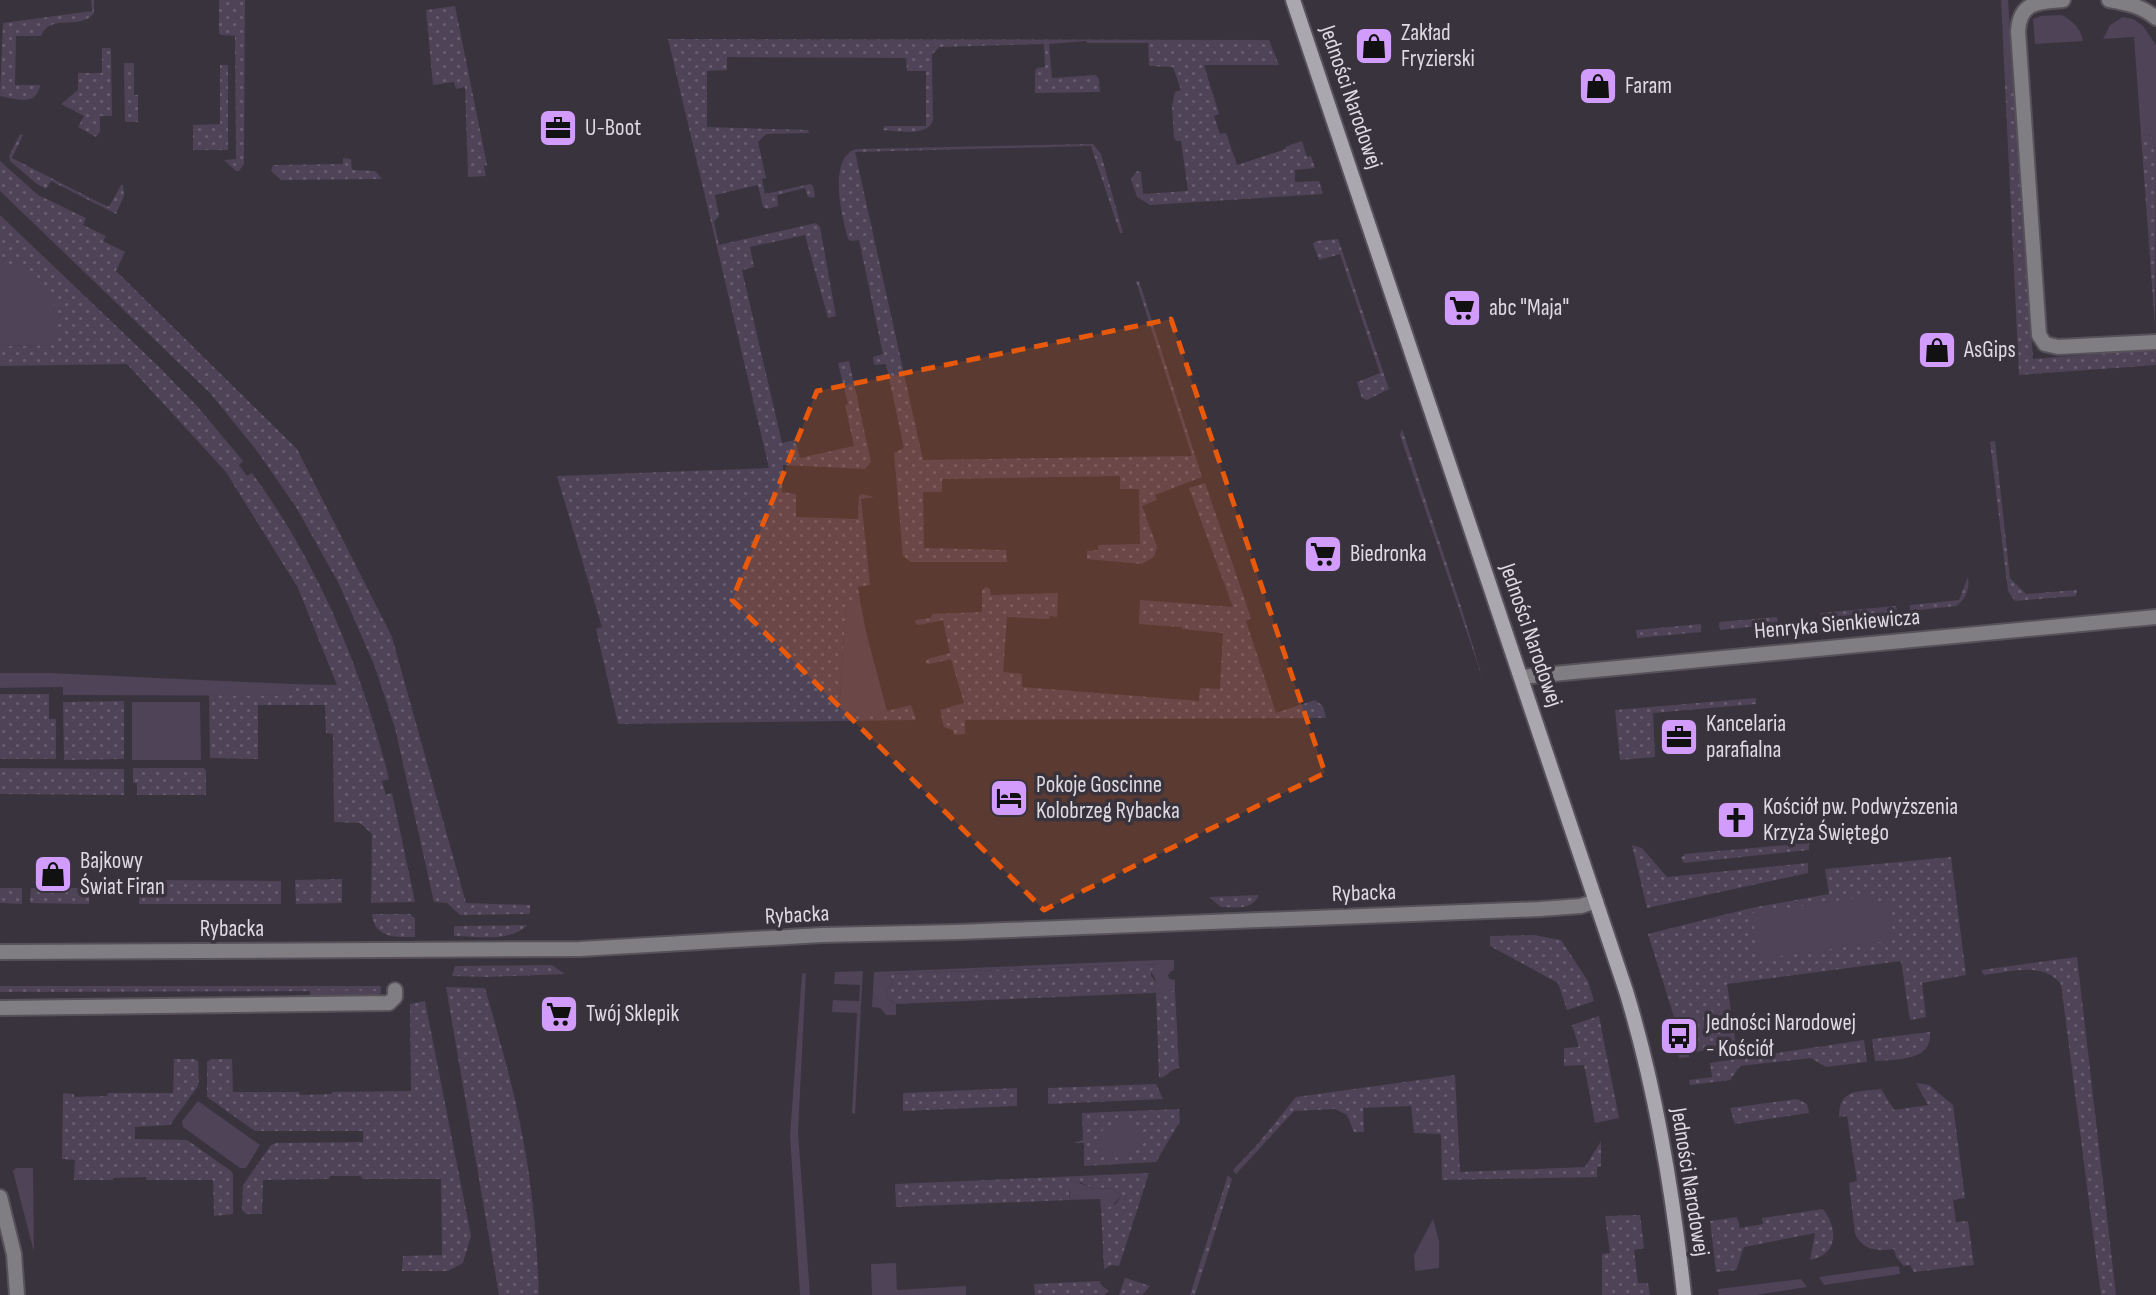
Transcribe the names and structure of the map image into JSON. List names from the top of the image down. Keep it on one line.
{"streets":{"street":["Jedności Narodowej","Henryka Sienkiewicza","Rybacka"]},"crossings":[["Jedności Narodowej","Henryka Sienkiewicza"],["Jedności Narodowej","Rybacka"]],"places":{"shop":["Zakład Fryzierski","Faram","AsGips","Bajkowy Świat Firan"],"office":["U-Boot","Kancelaria parafialna"],"supermarket":["abc \"Maja\"","Biedronka","Twój Sklepik"],"hotel":["Pokoje Goscinne Kolobrzeg Rybacka"],"church":["Kościół pw. Podwyższenia Krzyża Świętego"],"bus stop":["Jedności Narodowej - Kościół"]}}
